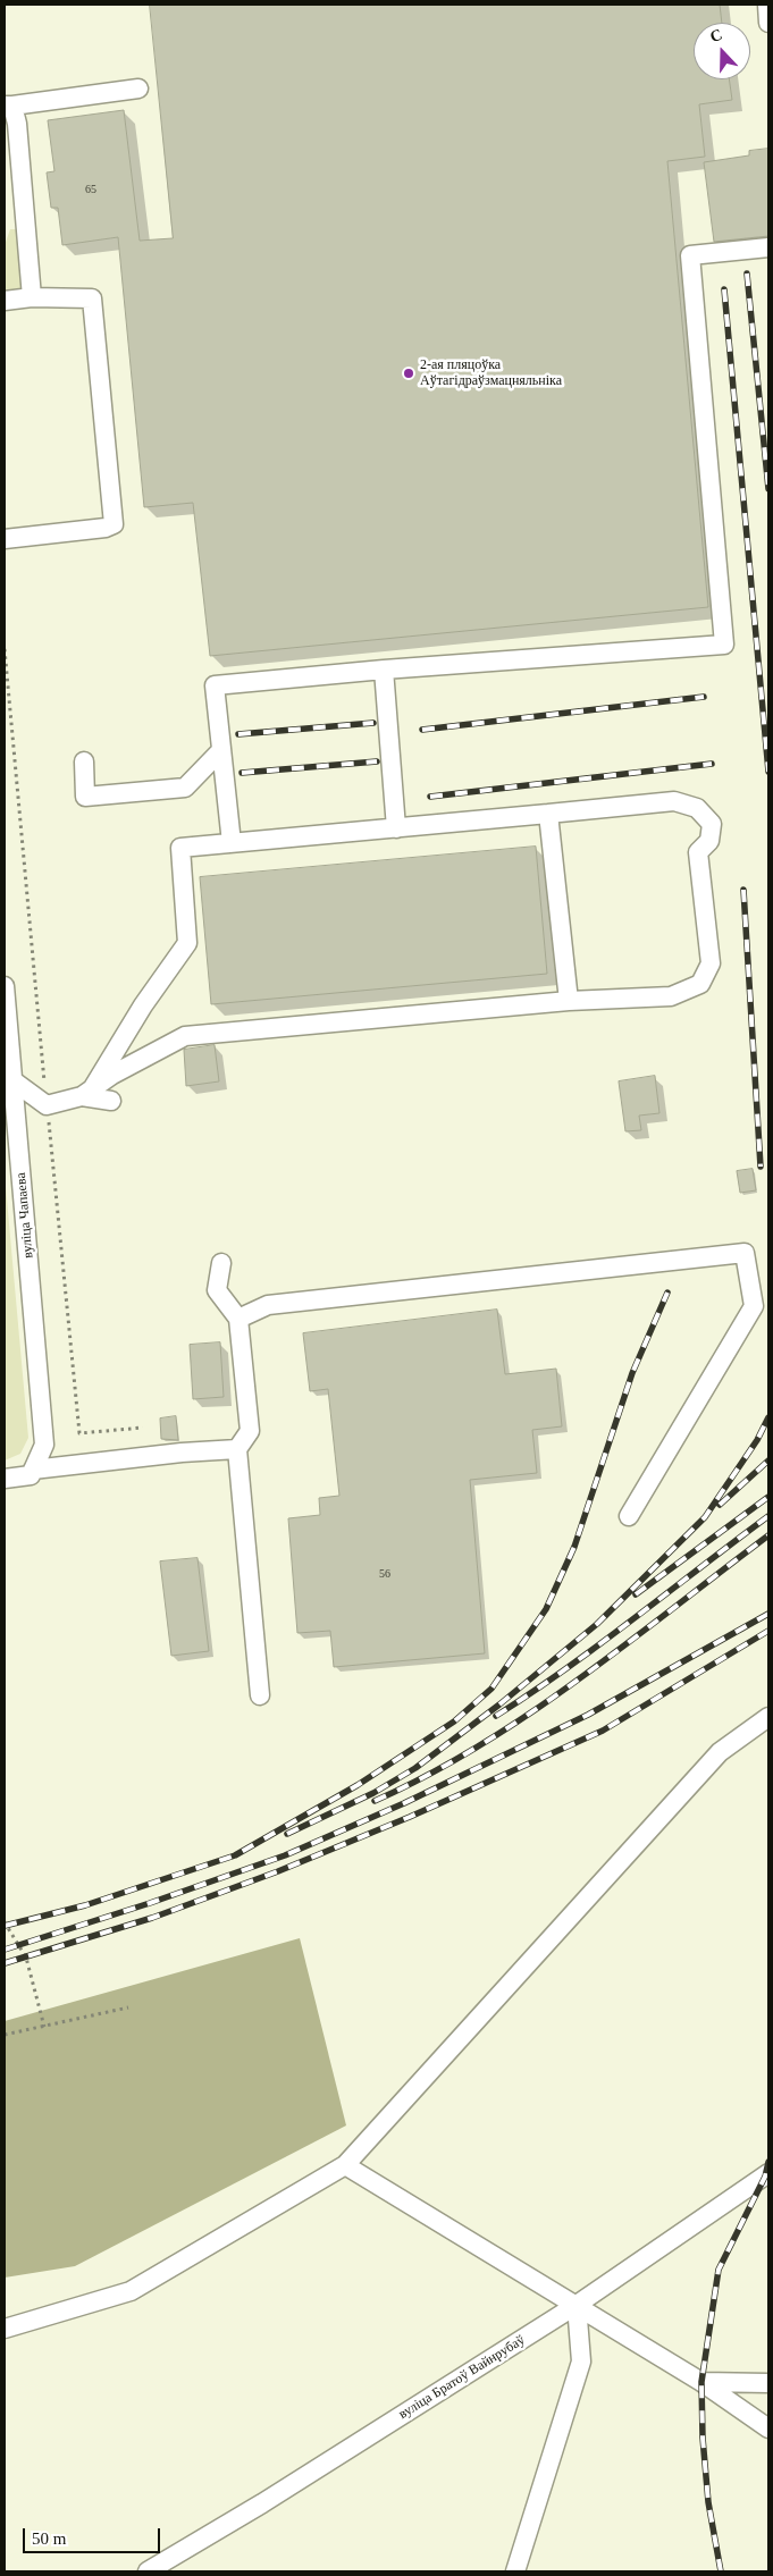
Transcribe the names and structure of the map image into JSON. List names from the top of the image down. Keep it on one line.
{"streets":{"street":["вуліца Чапаева","вуліца Братоў Вайнрубаў"]},"places":["2-ая пляцоўка Аўтагідраўзмацняльніка"],"house_numbers":["65","56"],"scale_bar":"50 m","north":"top"}
